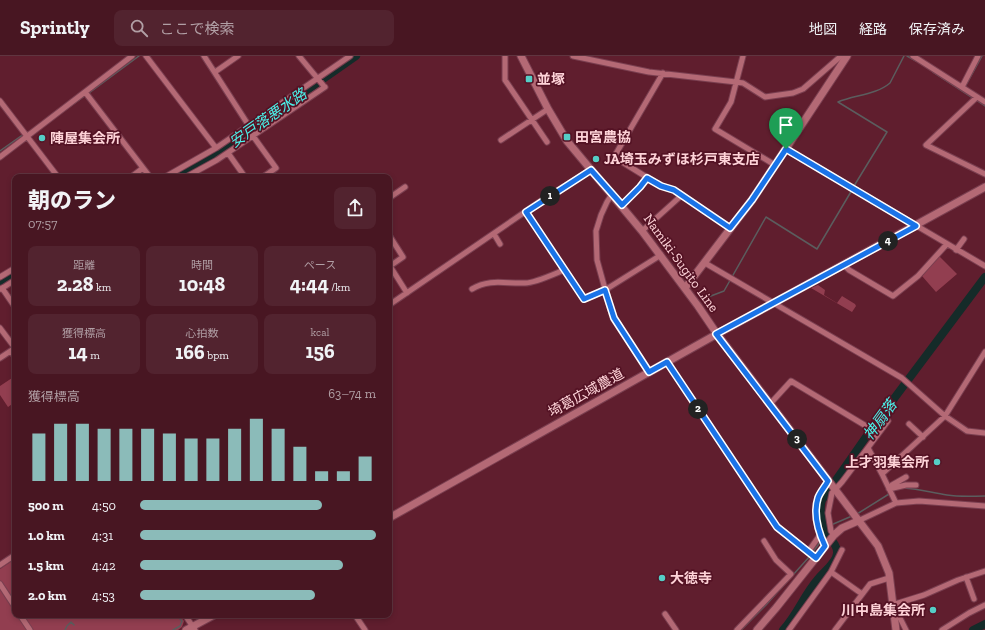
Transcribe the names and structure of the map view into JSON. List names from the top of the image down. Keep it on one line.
{"streets":{"main road":["Namiki-Sugito Line","埼葛広域農道"]},"crossings":[["Namiki-Sugito Line","埼葛広域農道"]],"water":["安戸落悪水路","神扇落"],"places":{"transit":["並塚","田宮農協"],"other":["陣屋集会所","JA埼玉みずほ杉戸東支店","上才羽集会所","大徳寺","川中島集会所"]},"page":{"header":"Sprintly","search":"ここで検索","nav":["地図","経路","保存済み"],"heading":["朝のラン","07:57"],"pins":["1","4","2","3"],"stats":[["距離","2.28 km"],["時間","10:48"],["ペース","4:44 /km"],["獲得標高","14 m"],["心拍数","166 bpm"],["kcal","156"]],"chart":["獲得標高","63–74 m"],"list":[{"name":"500 m","note":"4:50"},{"name":"1.0 km","note":"4:31"},{"name":"1.5 km","note":"4:42"},{"name":"2.0 km","note":"4:53"}]}}
